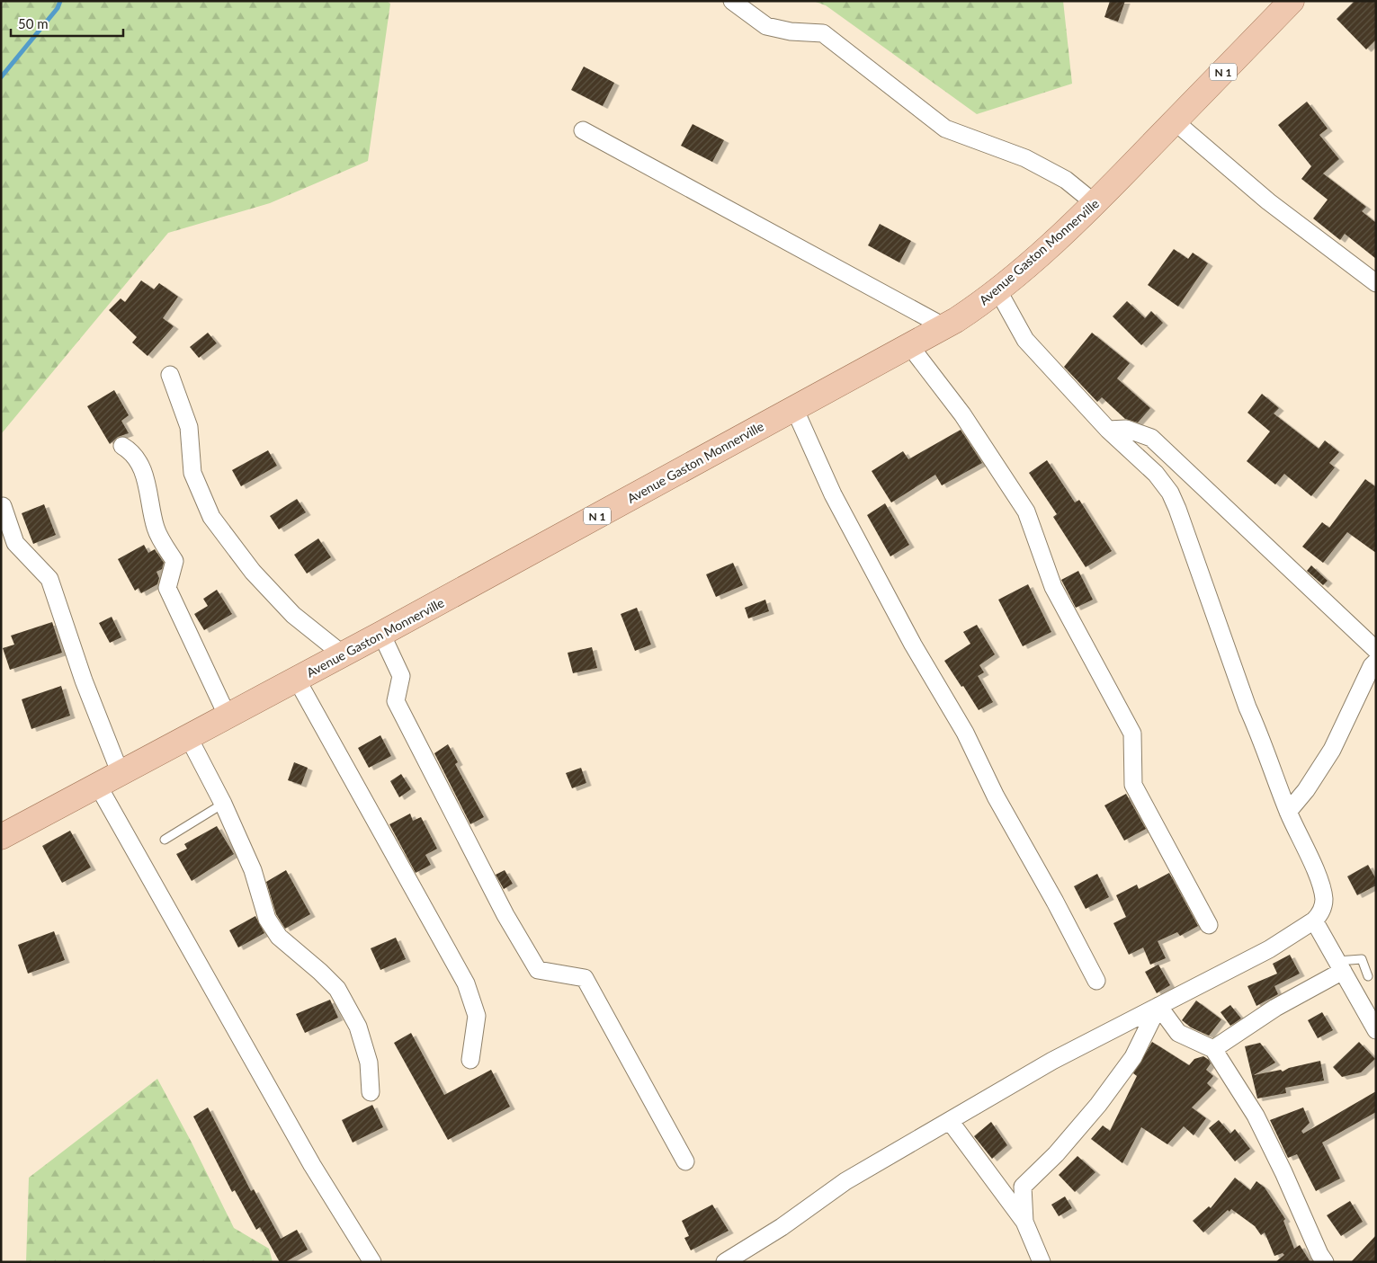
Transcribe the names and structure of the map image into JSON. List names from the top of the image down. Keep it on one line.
{"streets":{"main road":["N 1","Avenue Gaston Monnerville"]},"scale_bar":"50 m"}
